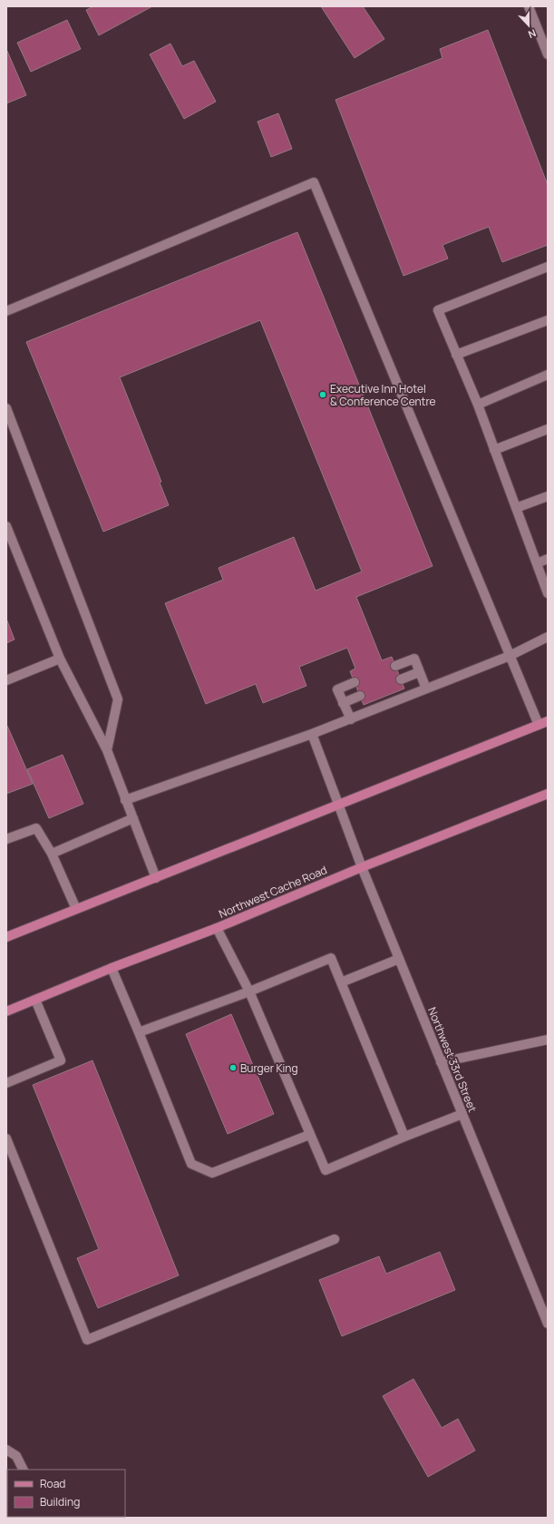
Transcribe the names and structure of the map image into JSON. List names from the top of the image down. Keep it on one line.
{"streets":{"main road":["Northwest Cache Road"],"street":["Northwest 33rd Street"]},"crossings":[["Northwest Cache Road","Northwest 33rd Street"]],"places":["Executive Inn Hotel & Conference Centre","Burger King"],"legend":["Road","Building"],"north":"bottom"}
